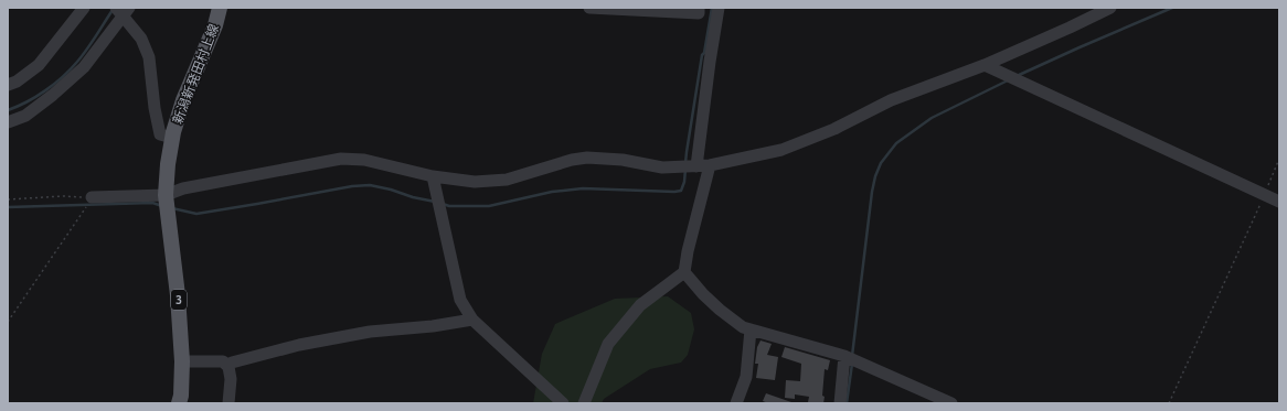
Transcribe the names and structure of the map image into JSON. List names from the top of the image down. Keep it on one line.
{"streets":{"main road":["新潟新発田村上線","3"]}}
